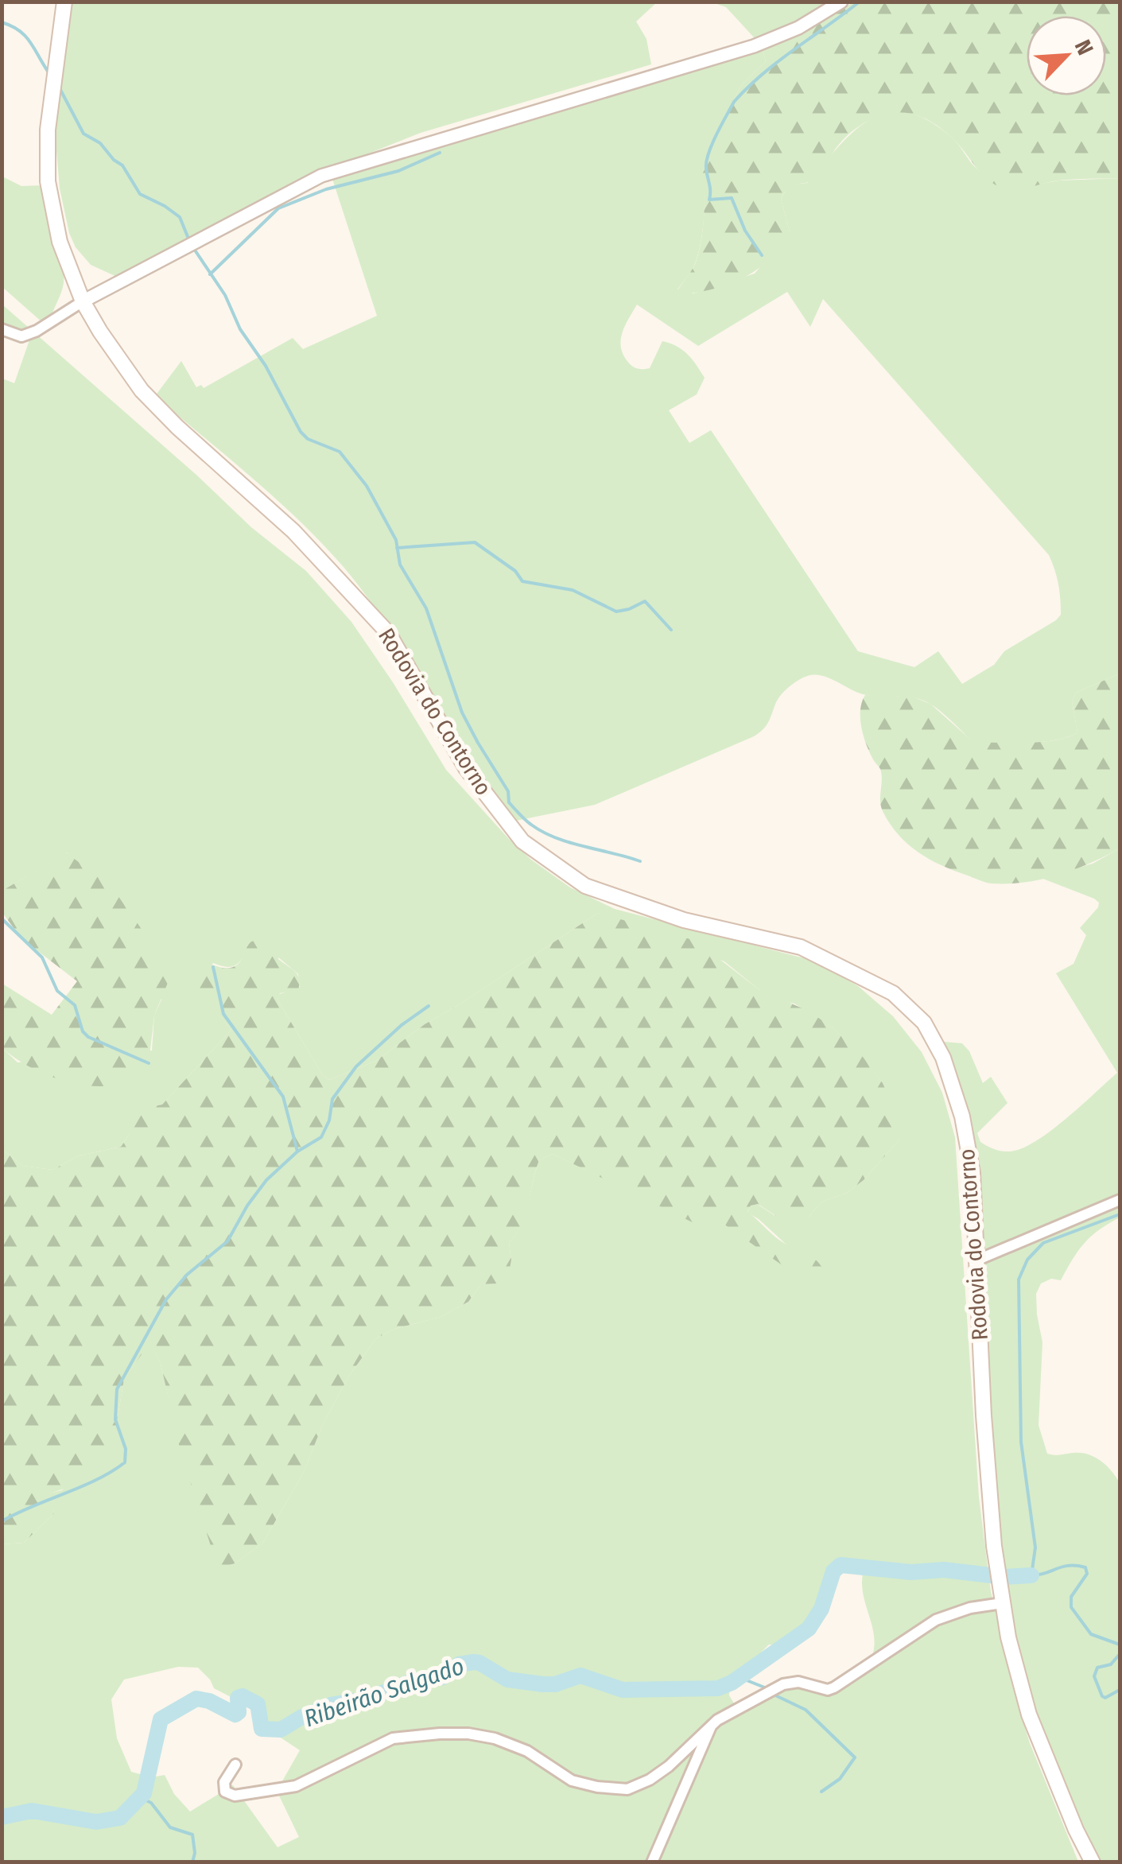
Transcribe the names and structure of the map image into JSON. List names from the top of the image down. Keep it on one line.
{"streets":{"main road":["Rodovia do Contorno"]},"water":["Ribeirão Salgado"],"north":"top right"}
